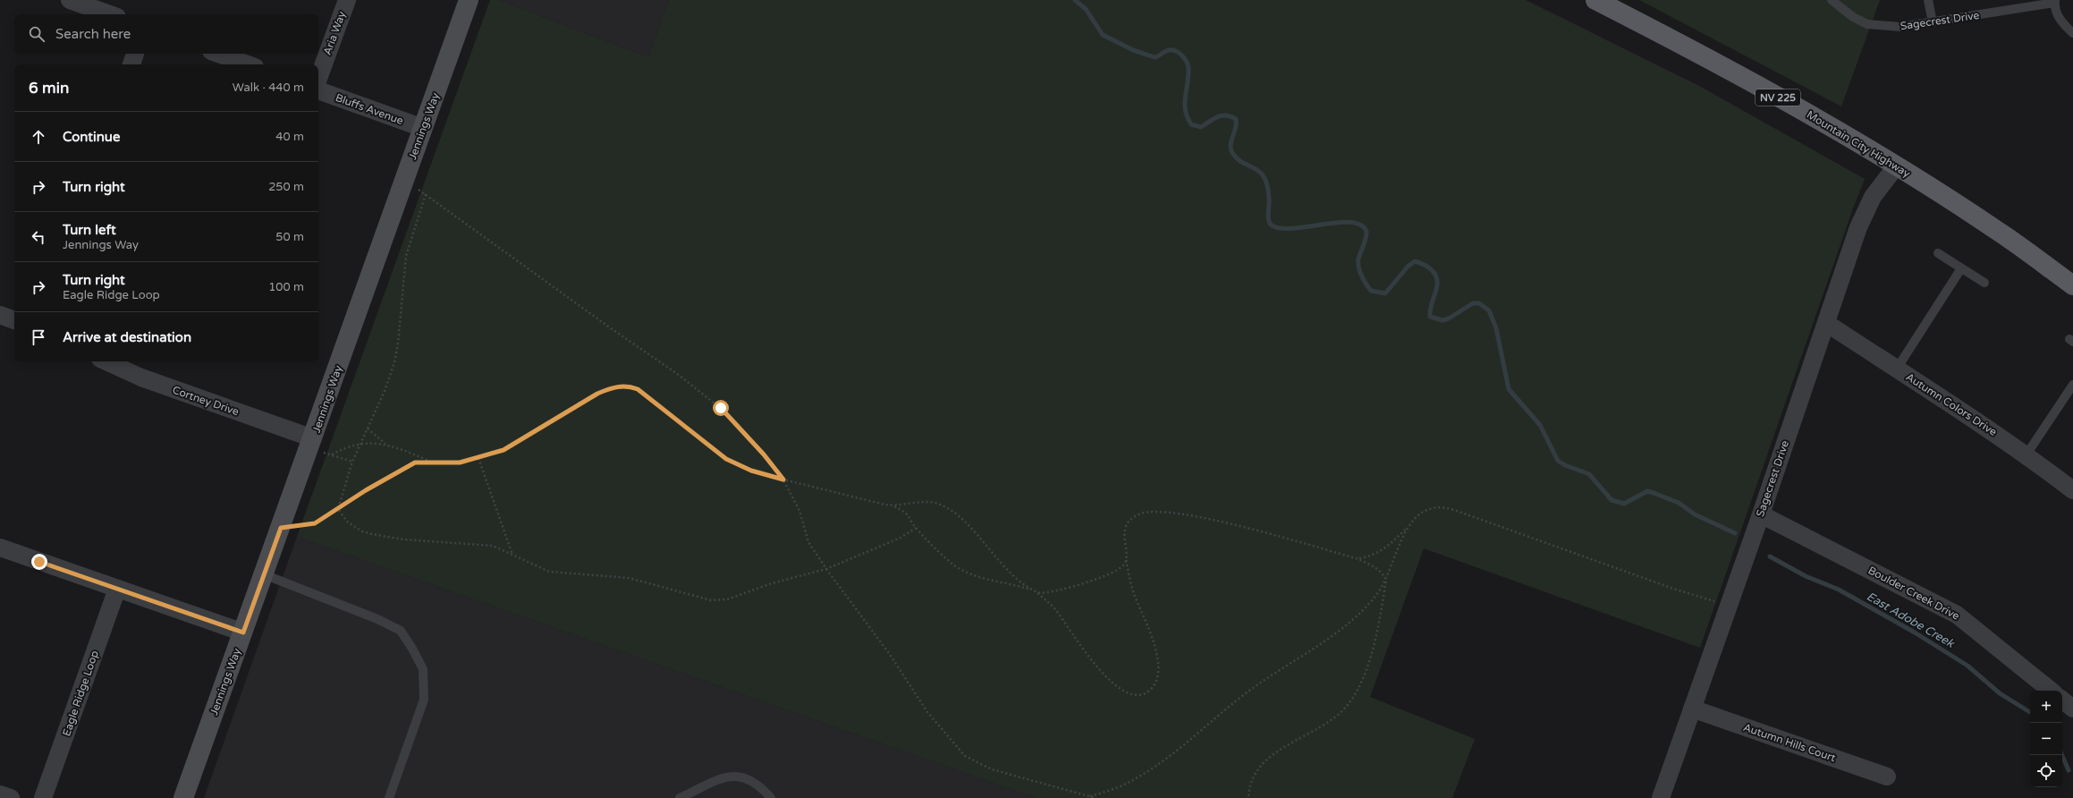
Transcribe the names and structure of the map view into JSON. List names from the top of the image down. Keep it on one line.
{"streets":{"main road":["NV 225","Mountain City Highway"],"street":["Sagecrest Drive","Aria Way","Bluffs Avenue","Jennings Way","Cortney Drive","Autumn Colors Drive","Boulder Creek Drive","Eagle Ridge Loop","Autumn Hills Court"]},"crossings":[["Sagecrest Drive","Mountain City Highway"],["Sagecrest Drive","Autumn Colors Drive"],["Sagecrest Drive","Boulder Creek Drive"],["Sagecrest Drive","Autumn Hills Court"],["Bluffs Avenue","Jennings Way"],["Jennings Way","Cortney Drive"]],"water":["East Adobe Creek"],"page":{"search":"Search here","heading":["6 min","Walk · 440 m"],"list":[["Continue","40 m"],["Turn right","250 m"],["Turn left","Jennings Way","50 m"],["Turn right","Eagle Ridge Loop","100 m"],"Arrive at destination"],"map_buttons":["+","−"]}}
